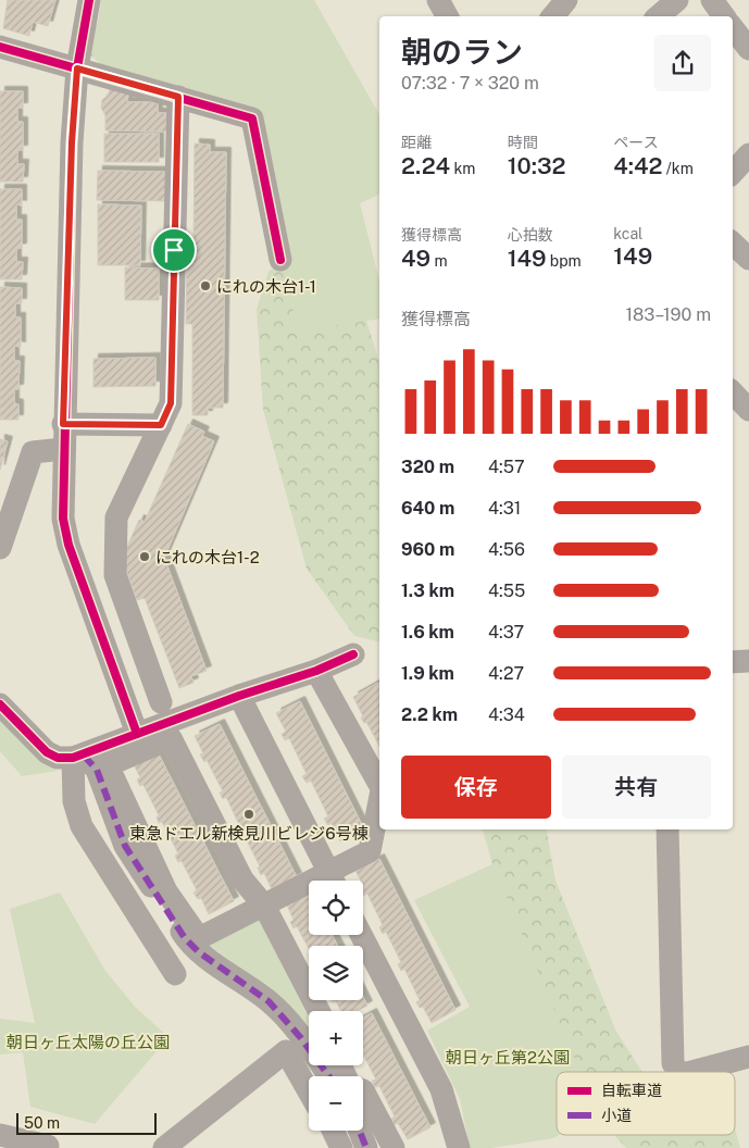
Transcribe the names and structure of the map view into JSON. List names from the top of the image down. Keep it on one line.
{"parks":["朝日ヶ丘太陽の丘公園","朝日ヶ丘第2公園"],"places":["にれの木台1-1","にれの木台1-2","東急ドエル新検見川ビレジ6号棟"],"legend":["自転車道","小道"],"scale_bar":"50 m","page":{"heading":["朝のラン","07:32 · 7 × 320 m"],"stats":[["距離","2.24 km"],["時間","10:32"],["ペース","4:42 /km"],["獲得標高","49 m"],["心拍数","149 bpm"],["kcal","149"]],"chart":["獲得標高","183–190 m"],"list":[{"name":"320 m","note":"4:57"},{"name":"640 m","note":"4:31"},{"name":"960 m","note":"4:56"},{"name":"1.3 km","note":"4:55"},{"name":"1.6 km","note":"4:37"},{"name":"1.9 km","note":"4:27"},{"name":"2.2 km","note":"4:34"}],"buttons":["保存","共有"],"map_buttons":["+","−"],"scale":"50 m"}}
